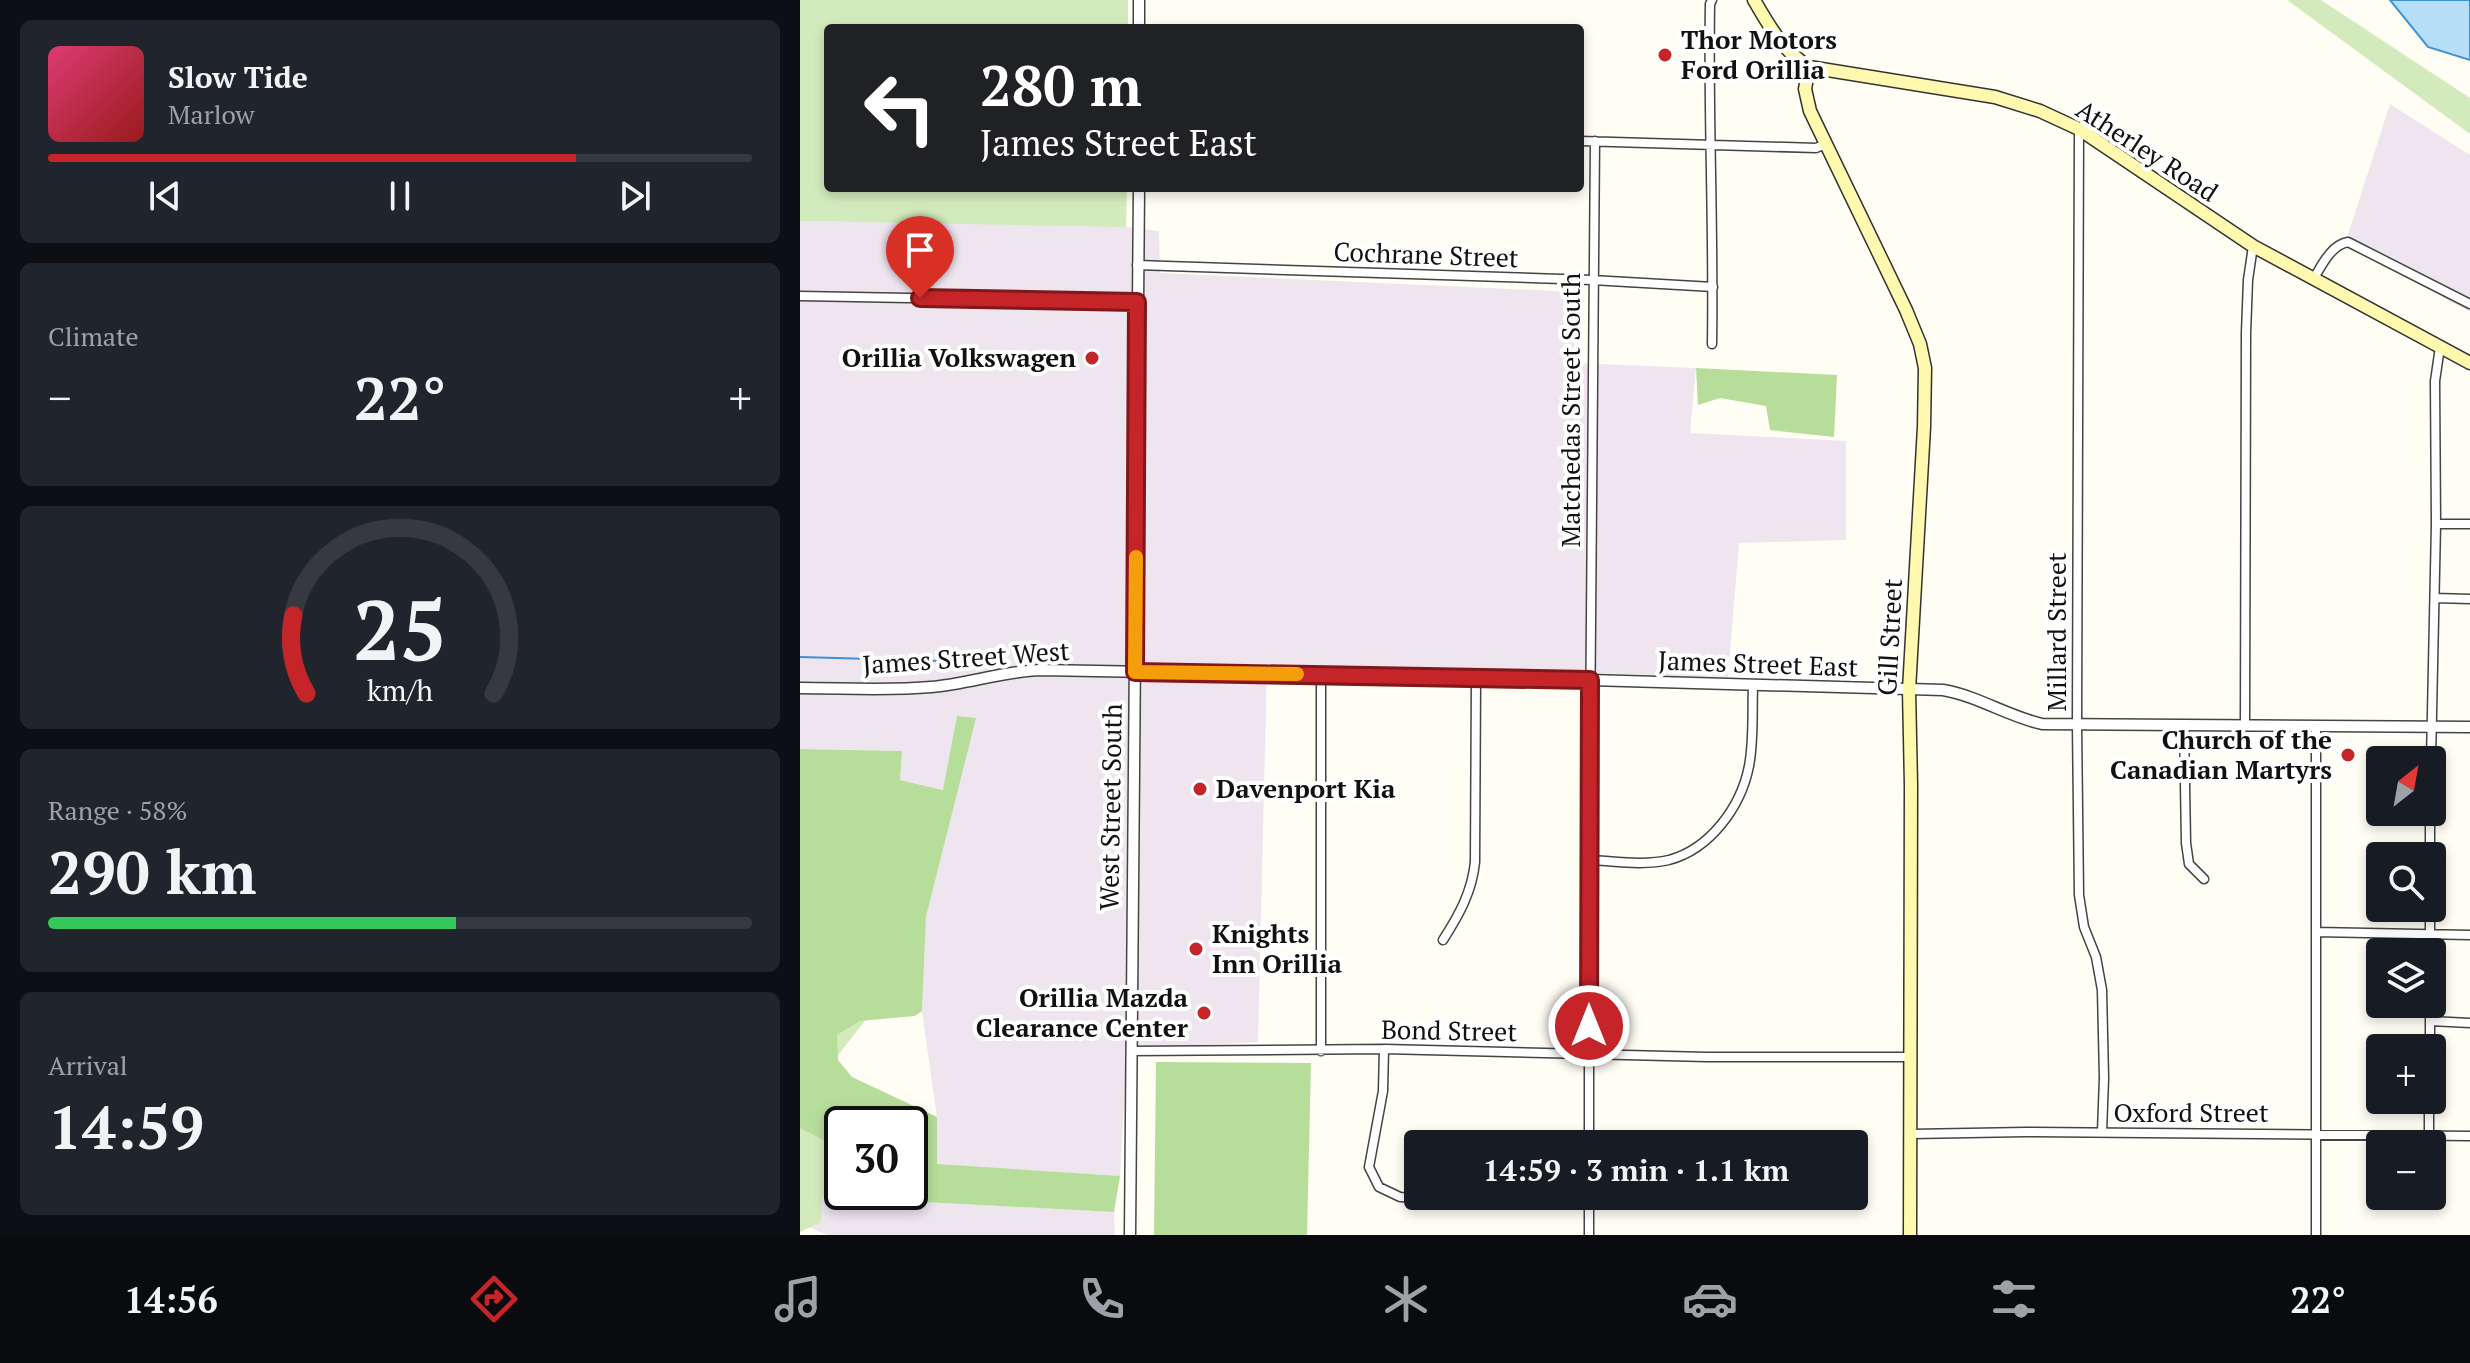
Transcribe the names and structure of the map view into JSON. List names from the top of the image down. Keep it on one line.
{"streets":{"main road":["Atherley Road","Gill Street"],"street":["Cochrane Street","Matchedas Street South","Millard Street","James Street West","James Street East","West Street South","Bond Street","Oxford Street"]},"crossings":[["Atherley Road","Millard Street"],["Atherley Road","Gill Street"],["Cochrane Street","Matchedas Street South"],["Cochrane Street","West Street South"],["Matchedas Street South","James Street East"],["Matchedas Street South","Bond Street"],["Millard Street","James Street East"],["Millard Street","Oxford Street"],["Gill Street","James Street East"],["Gill Street","Bond Street"],["Gill Street","Oxford Street"],["James Street West","James Street East"],["James Street West","West Street South"],["James Street East","West Street South"],["West Street South","Bond Street"]],"places":["Thor Motors Ford Orillia","Orillia Volkswagen","Church of the Canadian Martyrs","Davenport Kia","Knights Inn Orillia","Orillia Mazda Clearance Center"],"north":"top right","page":{"turn":["280 m","James Street East"],"song":["Slow Tide","Marlow"],"tile":["Climate",["Range · 58%","290 km"],["Arrival","14:59"]],"heat":["−","22°","+"],"map_buttons":["+","−"],"limit":"30","trip":"14:59 · 3 min · 1.1 km","tabs":["14:56","22°"],"gauge":["25","km/h"]}}
